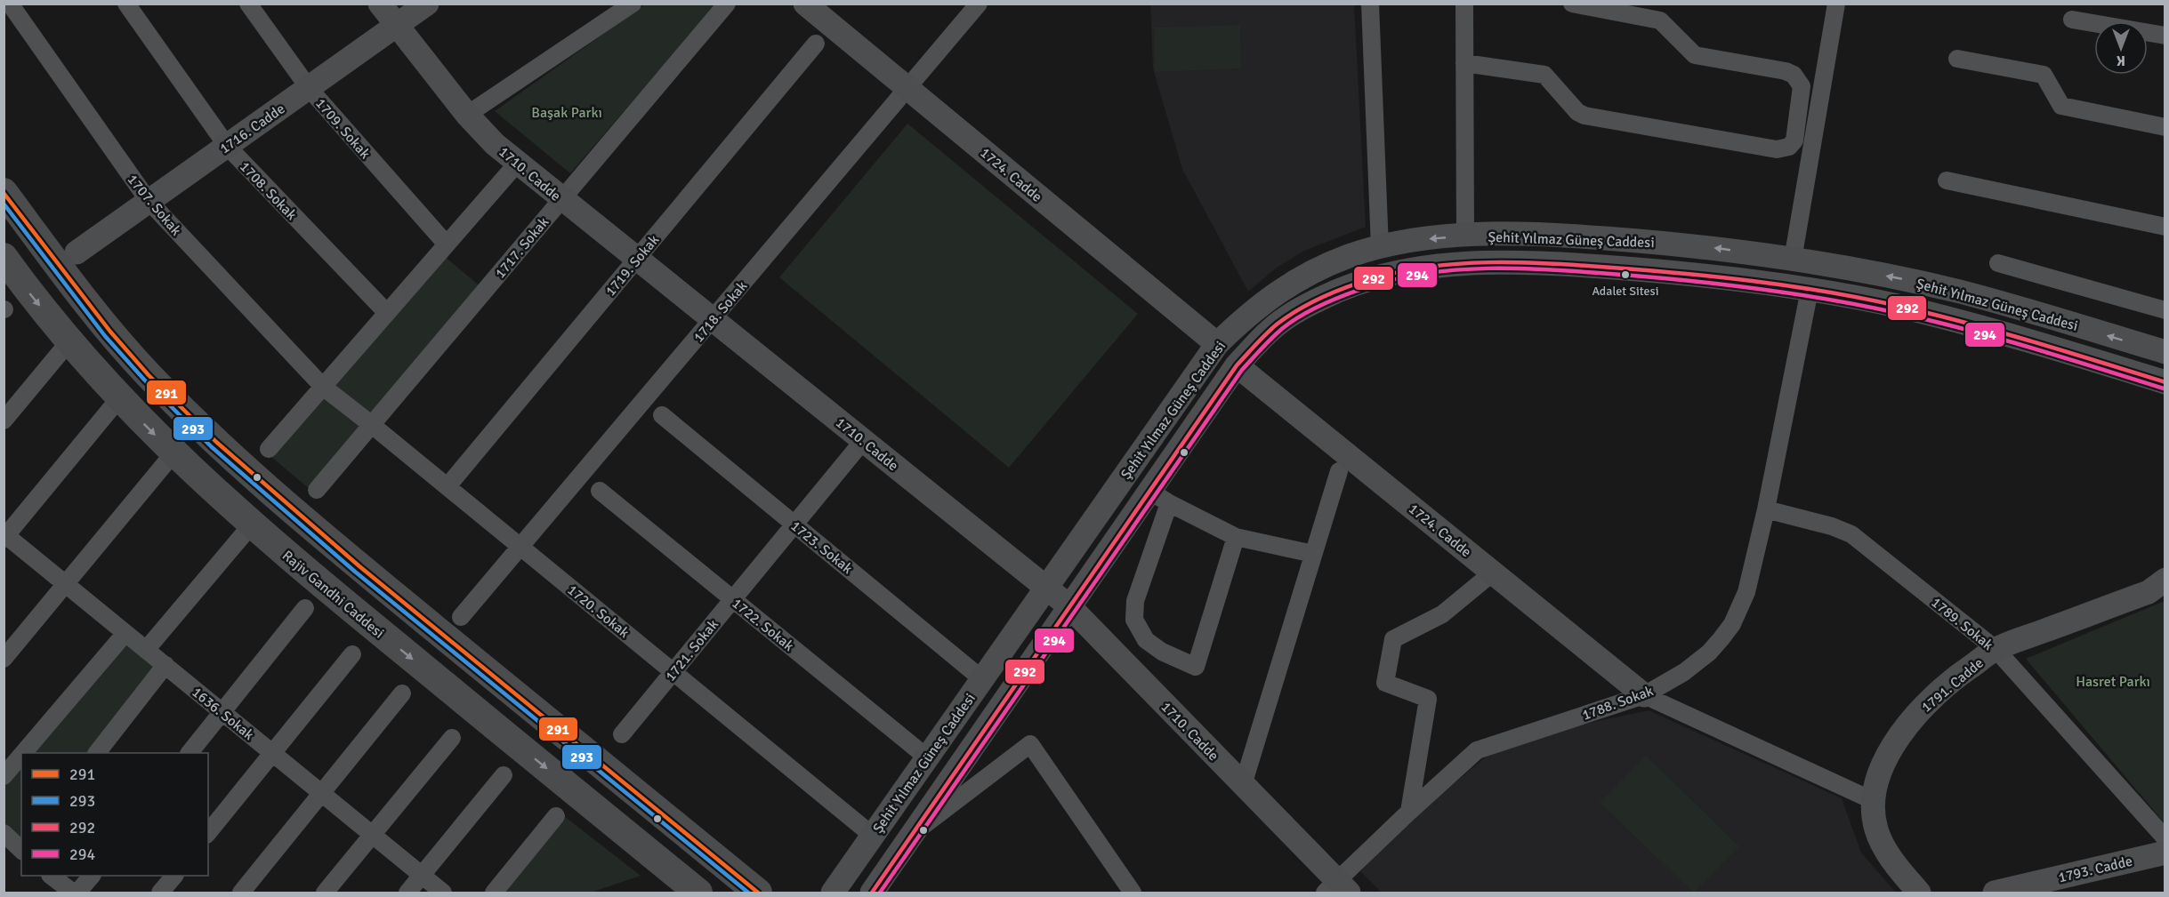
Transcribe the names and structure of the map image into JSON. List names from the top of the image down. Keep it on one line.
{"streets":{"main road":["Rajiv Gandhi Caddesi"],"street":["1716. Cadde","1709. Sokak","1710. Cadde","1724. Cadde","1708. Sokak","1707. Sokak","Şehit Yılmaz Güneş Caddesi","1717. Sokak","1719. Sokak","1718. Sokak","1723. Sokak","1720. Sokak","1789. Sokak","1722. Sokak","1721. Sokak","1791. Cadde","1788. Sokak","1636. Sokak","1793. Cadde"]},"crossings":[["1716. Cadde","1709. Sokak"],["1716. Cadde","1710. Cadde"],["1716. Cadde","1708. Sokak"],["1716. Cadde","1707. Sokak"],["1710. Cadde","Şehit Yılmaz Güneş Caddesi"],["1710. Cadde","1717. Sokak"],["1710. Cadde","1719. Sokak"],["1710. Cadde","1718. Sokak"],["1710. Cadde","1721. Sokak"],["1710. Cadde","1788. Sokak"],["1724. Cadde","Şehit Yılmaz Güneş Caddesi"],["1724. Cadde","1718. Sokak"],["1724. Cadde","1788. Sokak"],["1707. Sokak","1720. Sokak"],["Şehit Yılmaz Güneş Caddesi","1723. Sokak"],["Şehit Yılmaz Güneş Caddesi","1720. Sokak"],["Şehit Yılmaz Güneş Caddesi","1722. Sokak"],["Şehit Yılmaz Güneş Caddesi","1788. Sokak"],["1717. Sokak","1720. Sokak"],["1719. Sokak","1720. Sokak"],["1718. Sokak","1720. Sokak"],["1723. Sokak","1721. Sokak"],["1720. Sokak","1721. Sokak"],["1789. Sokak","1791. Cadde"],["1789. Sokak","1788. Sokak"],["1722. Sokak","1721. Sokak"]],"parks":["Başak Parkı","Hasret Parkı"],"places":["Adalet Sitesi"],"lines":["transit line 291","transit line 293","transit line 292","transit line 294"],"legend":["291","293","292","294"],"north":"bottom"}
